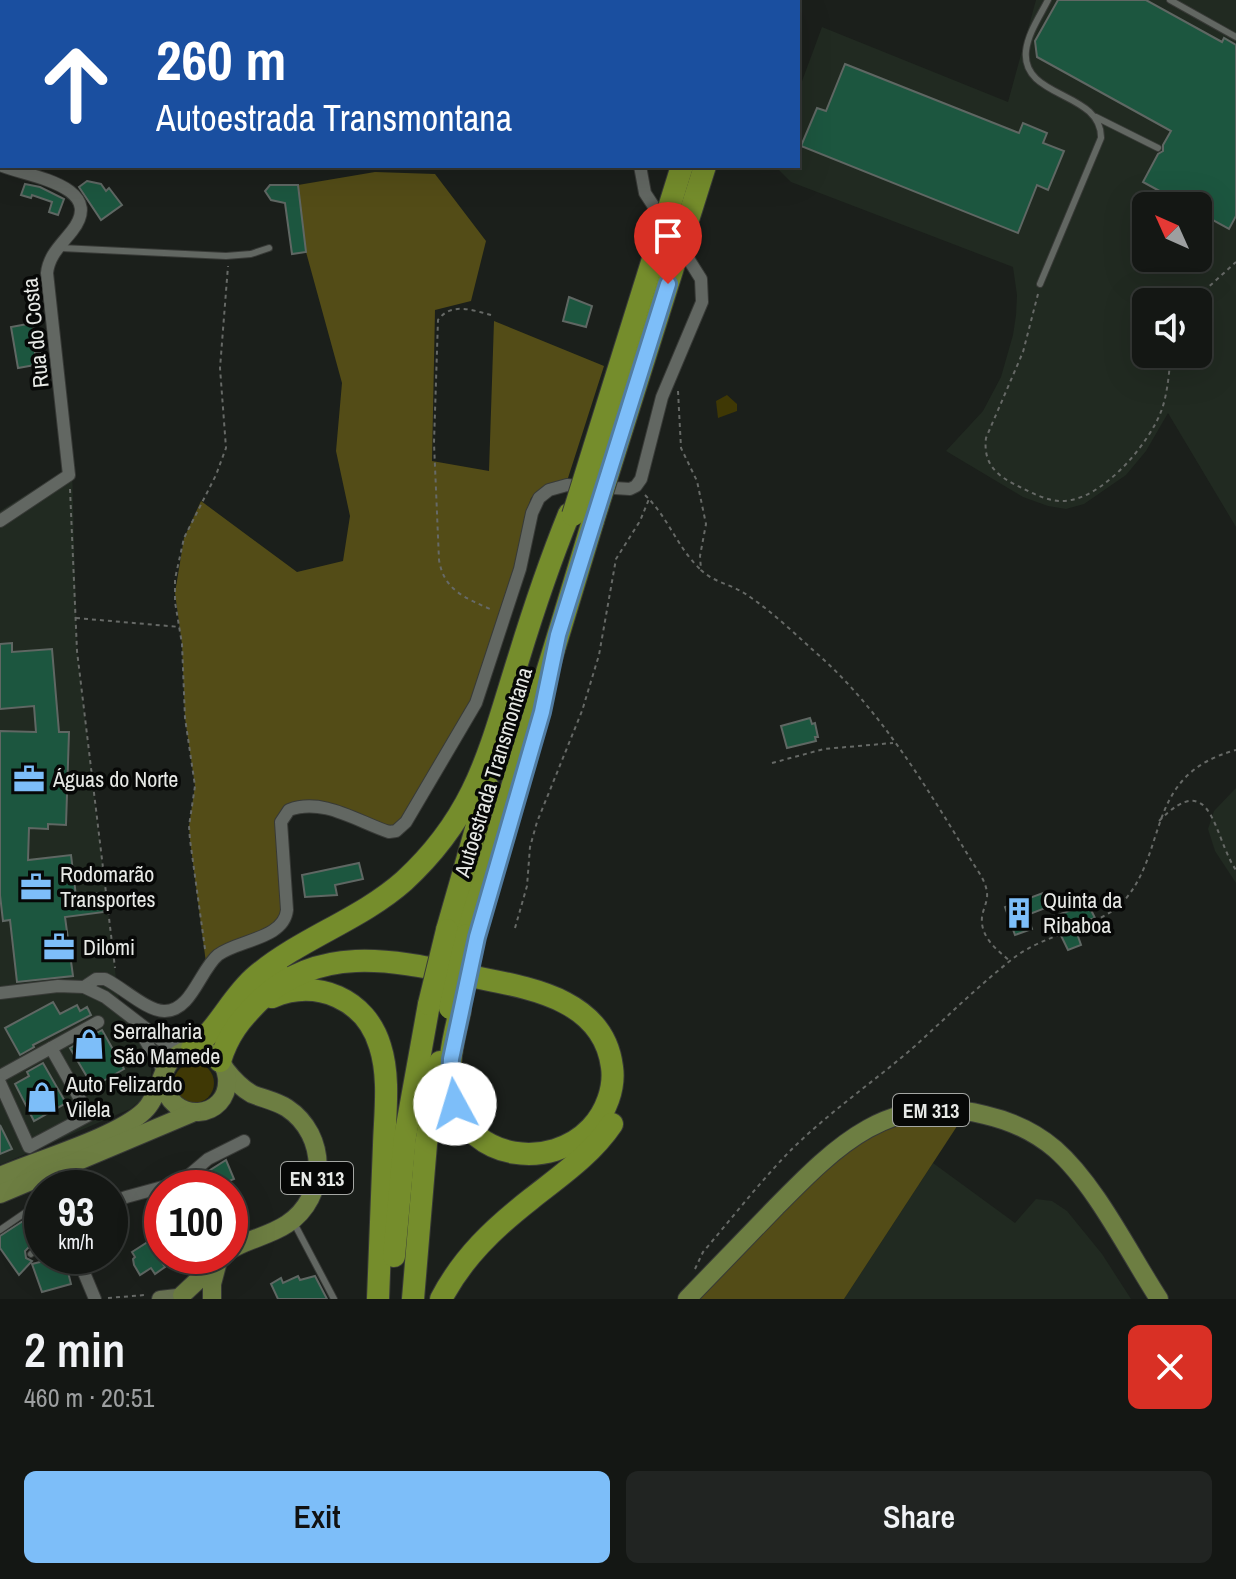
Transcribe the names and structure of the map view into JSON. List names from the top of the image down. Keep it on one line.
{"streets":{"highway":["Autoestrada Transmontana"],"main road":["EM 313","EN 313"],"street":["Rua do Costa"]},"places":{"office":["Águas do Norte","Rodomarão Transportes","Dilomi"],"building":["Quinta da Ribaboa"],"shop":["Serralharia São Mamede","Auto Felizardo Vilela"]},"north":"top left","page":{"turn":["260 m","Autoestrada Transmontana"],"speed":"93 km/h","limit":"100","heading":["2 min","460 m · 20:51"],"buttons":["Exit","Share"]}}
